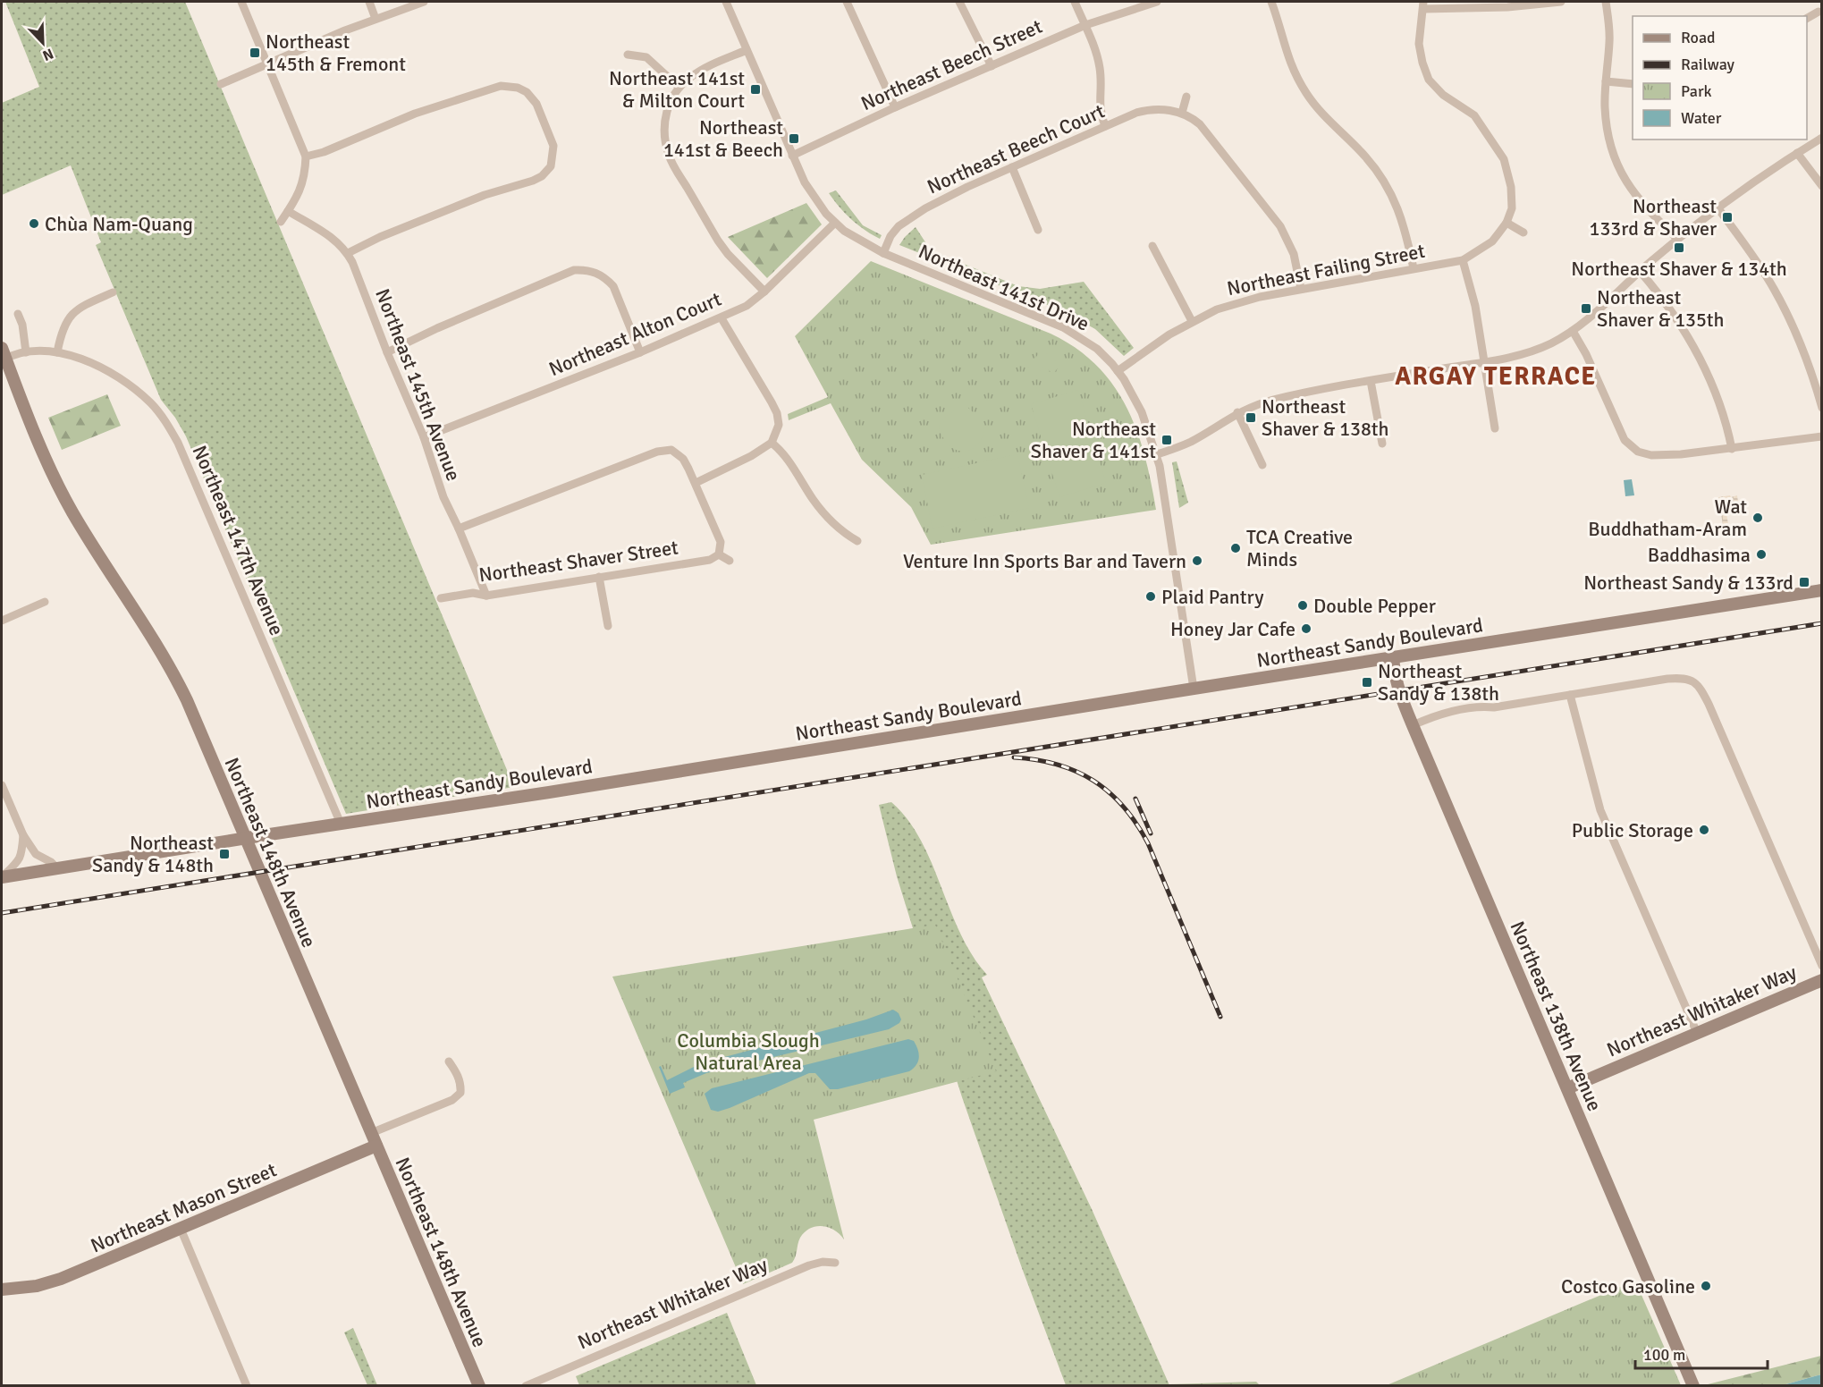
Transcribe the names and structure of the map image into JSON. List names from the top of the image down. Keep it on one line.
{"streets":{"main road":["Northeast Sandy Boulevard","Northeast 148th Avenue","Northeast Whitaker Way","Northeast 138th Avenue","Northeast Mason Street"],"street":["Northeast Beech Street","Northeast Beech Court","Northeast Failing Street","Northeast 141st Drive","Northeast Alton Court","Northeast 145th Avenue","Northeast 147th Avenue","Northeast Shaver Street"]},"crossings":[["Northeast Beech Street","Northeast 141st Drive"],["Northeast Beech Court","Northeast 141st Drive"],["Northeast Failing Street","Northeast 141st Drive"],["Northeast 141st Drive","Northeast Alton Court"],["Northeast 141st Drive","Northeast Sandy Boulevard"],["Northeast Alton Court","Northeast 145th Avenue"],["Northeast 145th Avenue","Northeast Shaver Street"],["Northeast 147th Avenue","Northeast Sandy Boulevard"],["Northeast 147th Avenue","Northeast 148th Avenue"],["Northeast Sandy Boulevard","Northeast 148th Avenue"],["Northeast Sandy Boulevard","Northeast 138th Avenue"],["Northeast 148th Avenue","Northeast Mason Street"],["Northeast Whitaker Way","Northeast 138th Avenue"]],"districts":["ARGAY TERRACE"],"parks":["Columbia Slough Natural Area"],"places":{"transit":["Northeast 145th & Fremont","Northeast 141st & Milton Court","Northeast 141st & Beech","Northeast 133rd & Shaver","Northeast Shaver & 134th","Northeast Shaver & 135th","Northeast Shaver & 138th","Northeast Shaver & 141st","Northeast Sandy & 133rd","Northeast Sandy & 138th","Northeast Sandy & 148th"],"other":["Chùa Nam-Quang","Wat Buddhatham-Aram","TCA Creative Minds","Baddhasima","Venture Inn Sports Bar and Tavern","Plaid Pantry","Double Pepper","Honey Jar Cafe","Public Storage","Costco Gasoline"]},"legend":["Road","Railway","Park","Water"],"scale_bar":"100 m","north":"bottom right"}
